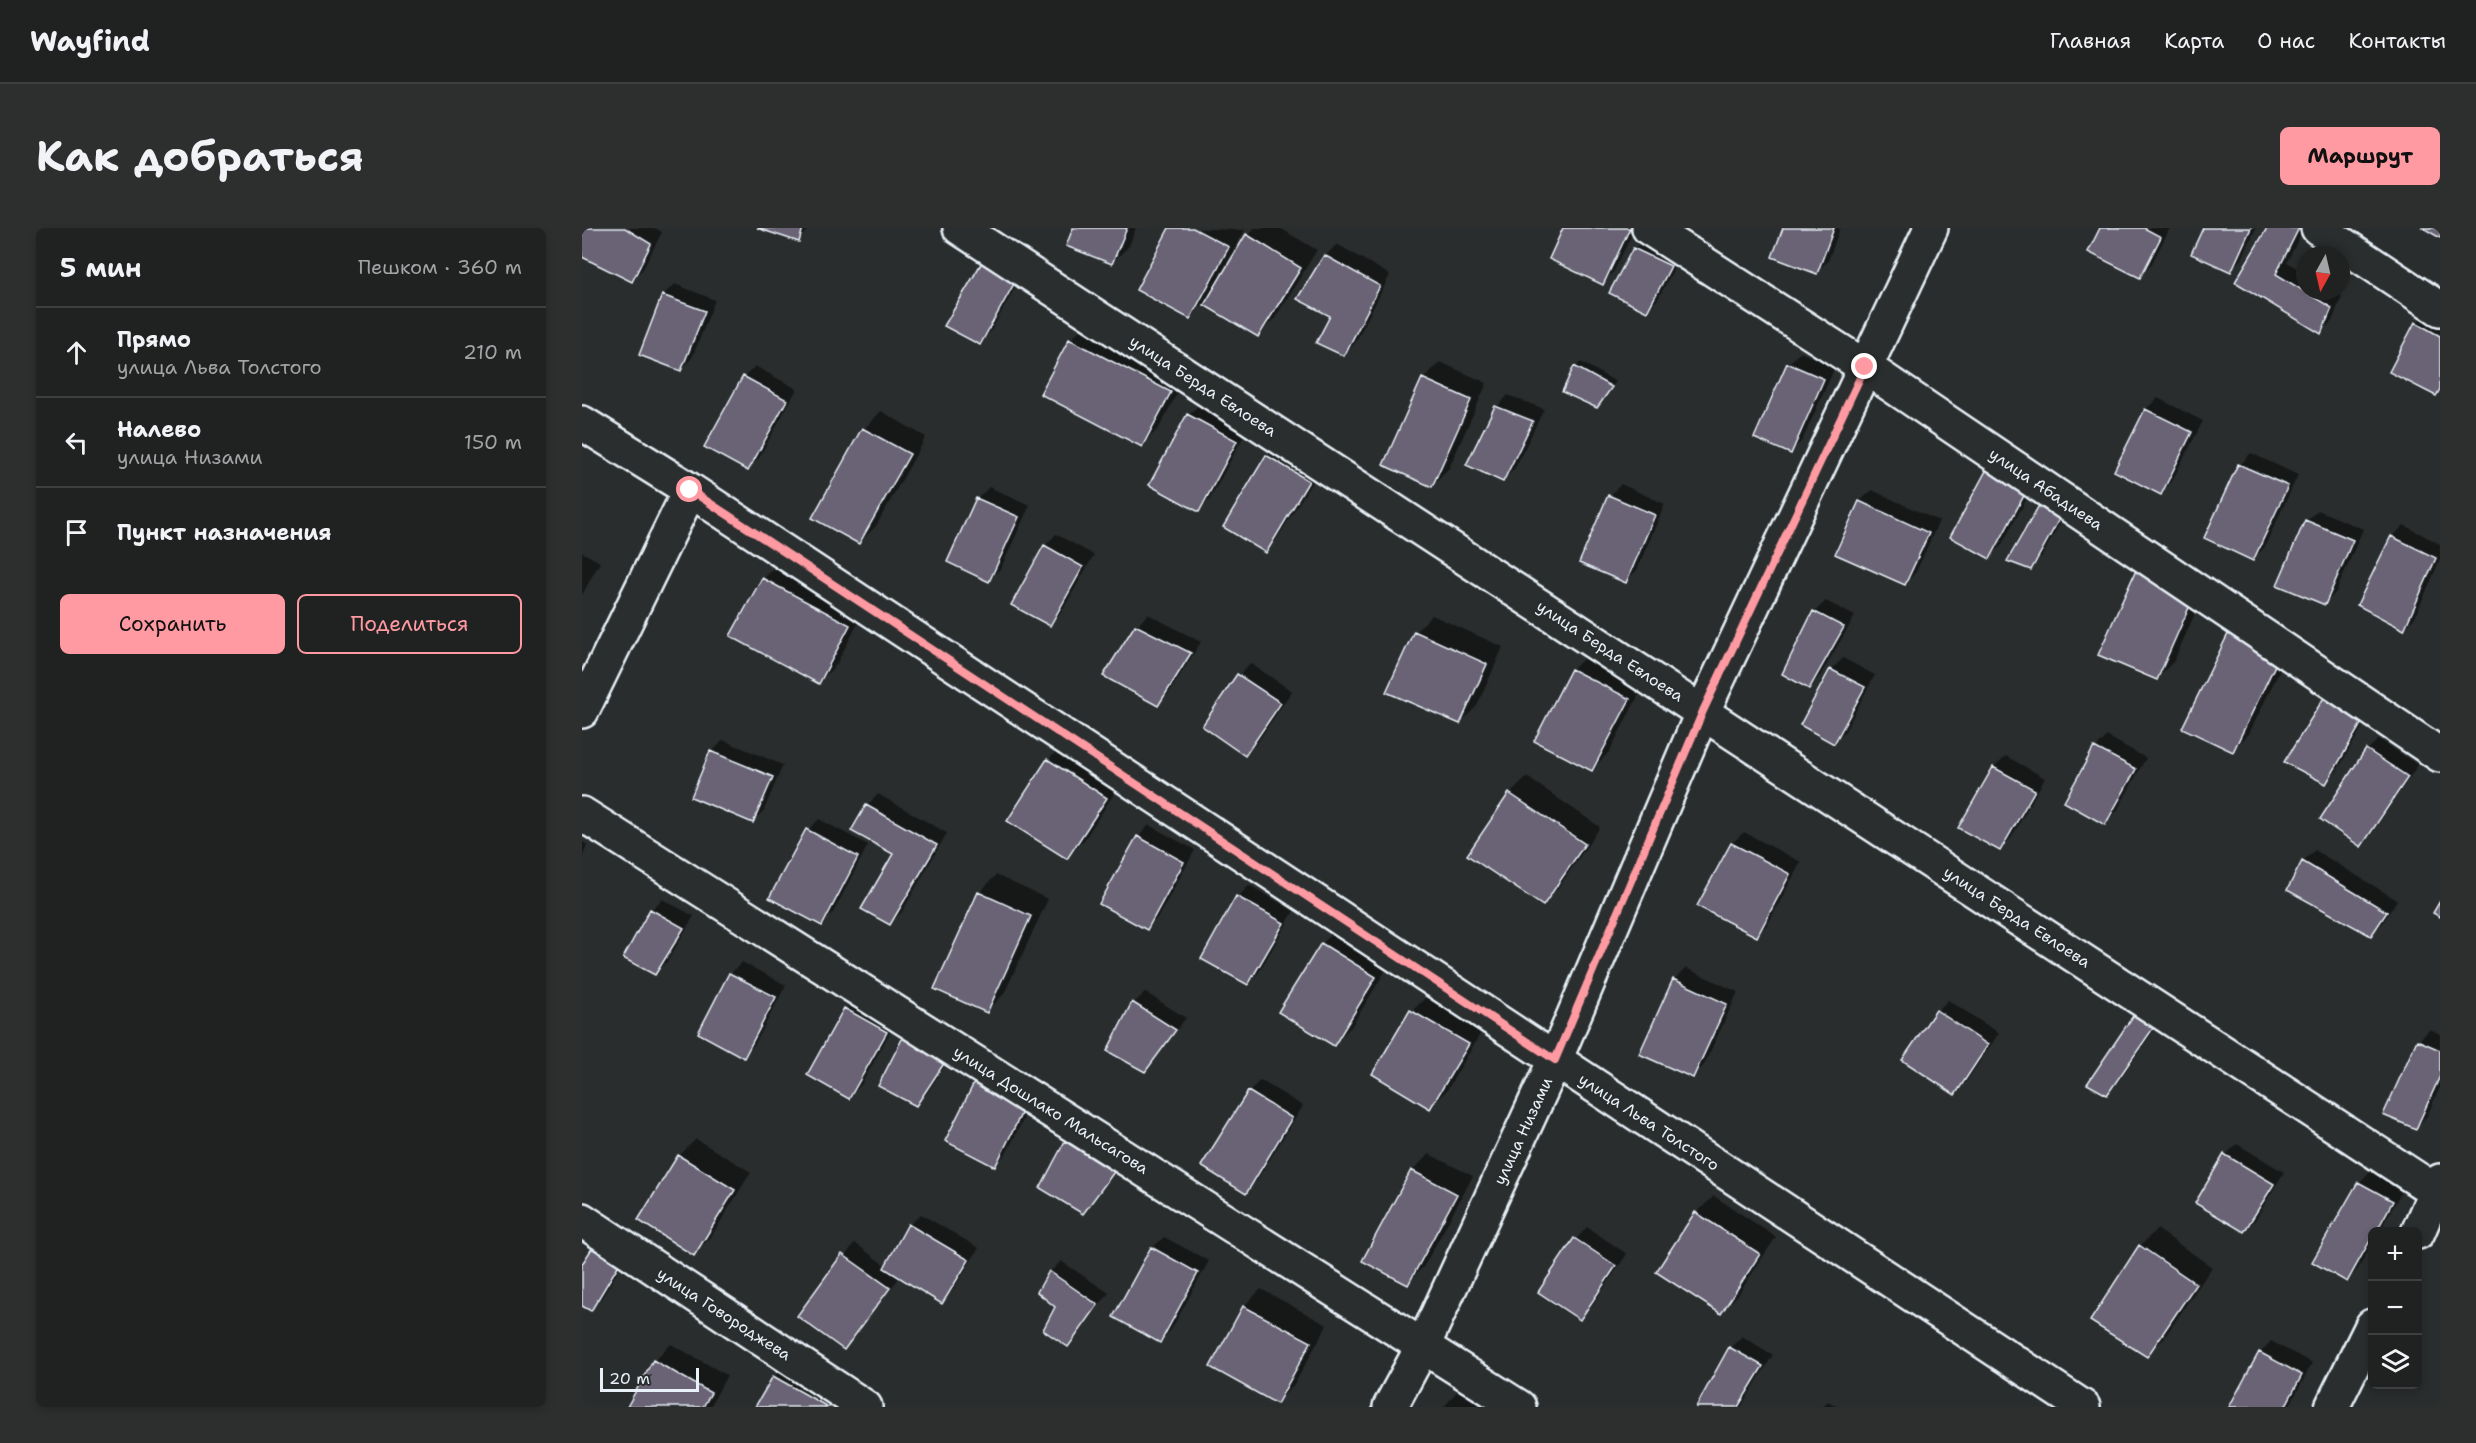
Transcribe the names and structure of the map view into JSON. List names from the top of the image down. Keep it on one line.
{"streets":{"street":["улица Берда Евлоева","улица Абадиева","улица Дошлако Мальсагова","улица Льва Толстого","улица Низами","улица Говороджева"]},"crossings":[["улица Берда Евлоева","улица Низами"],["улица Абадиева","улица Низами"],["улица Дошлако Мальсагова","улица Низами"],["улица Льва Толстого","улица Низами"]],"scale_bar":"20 m","north":"bottom","page":{"header":"Wayfind","nav":["Главная","Карта","О нас","Контакты"],"buttons":["Маршрут",["Сохранить","Поделиться"]],"title":"Как добраться","heading":["5 мин","Пешком · 360 m"],"list":[["Прямо","улица Льва Толстого","210 m"],["Налево","улица Низами","150 m"],"Пункт назначения"],"map_buttons":["+","−"],"scale":"20 m"}}
